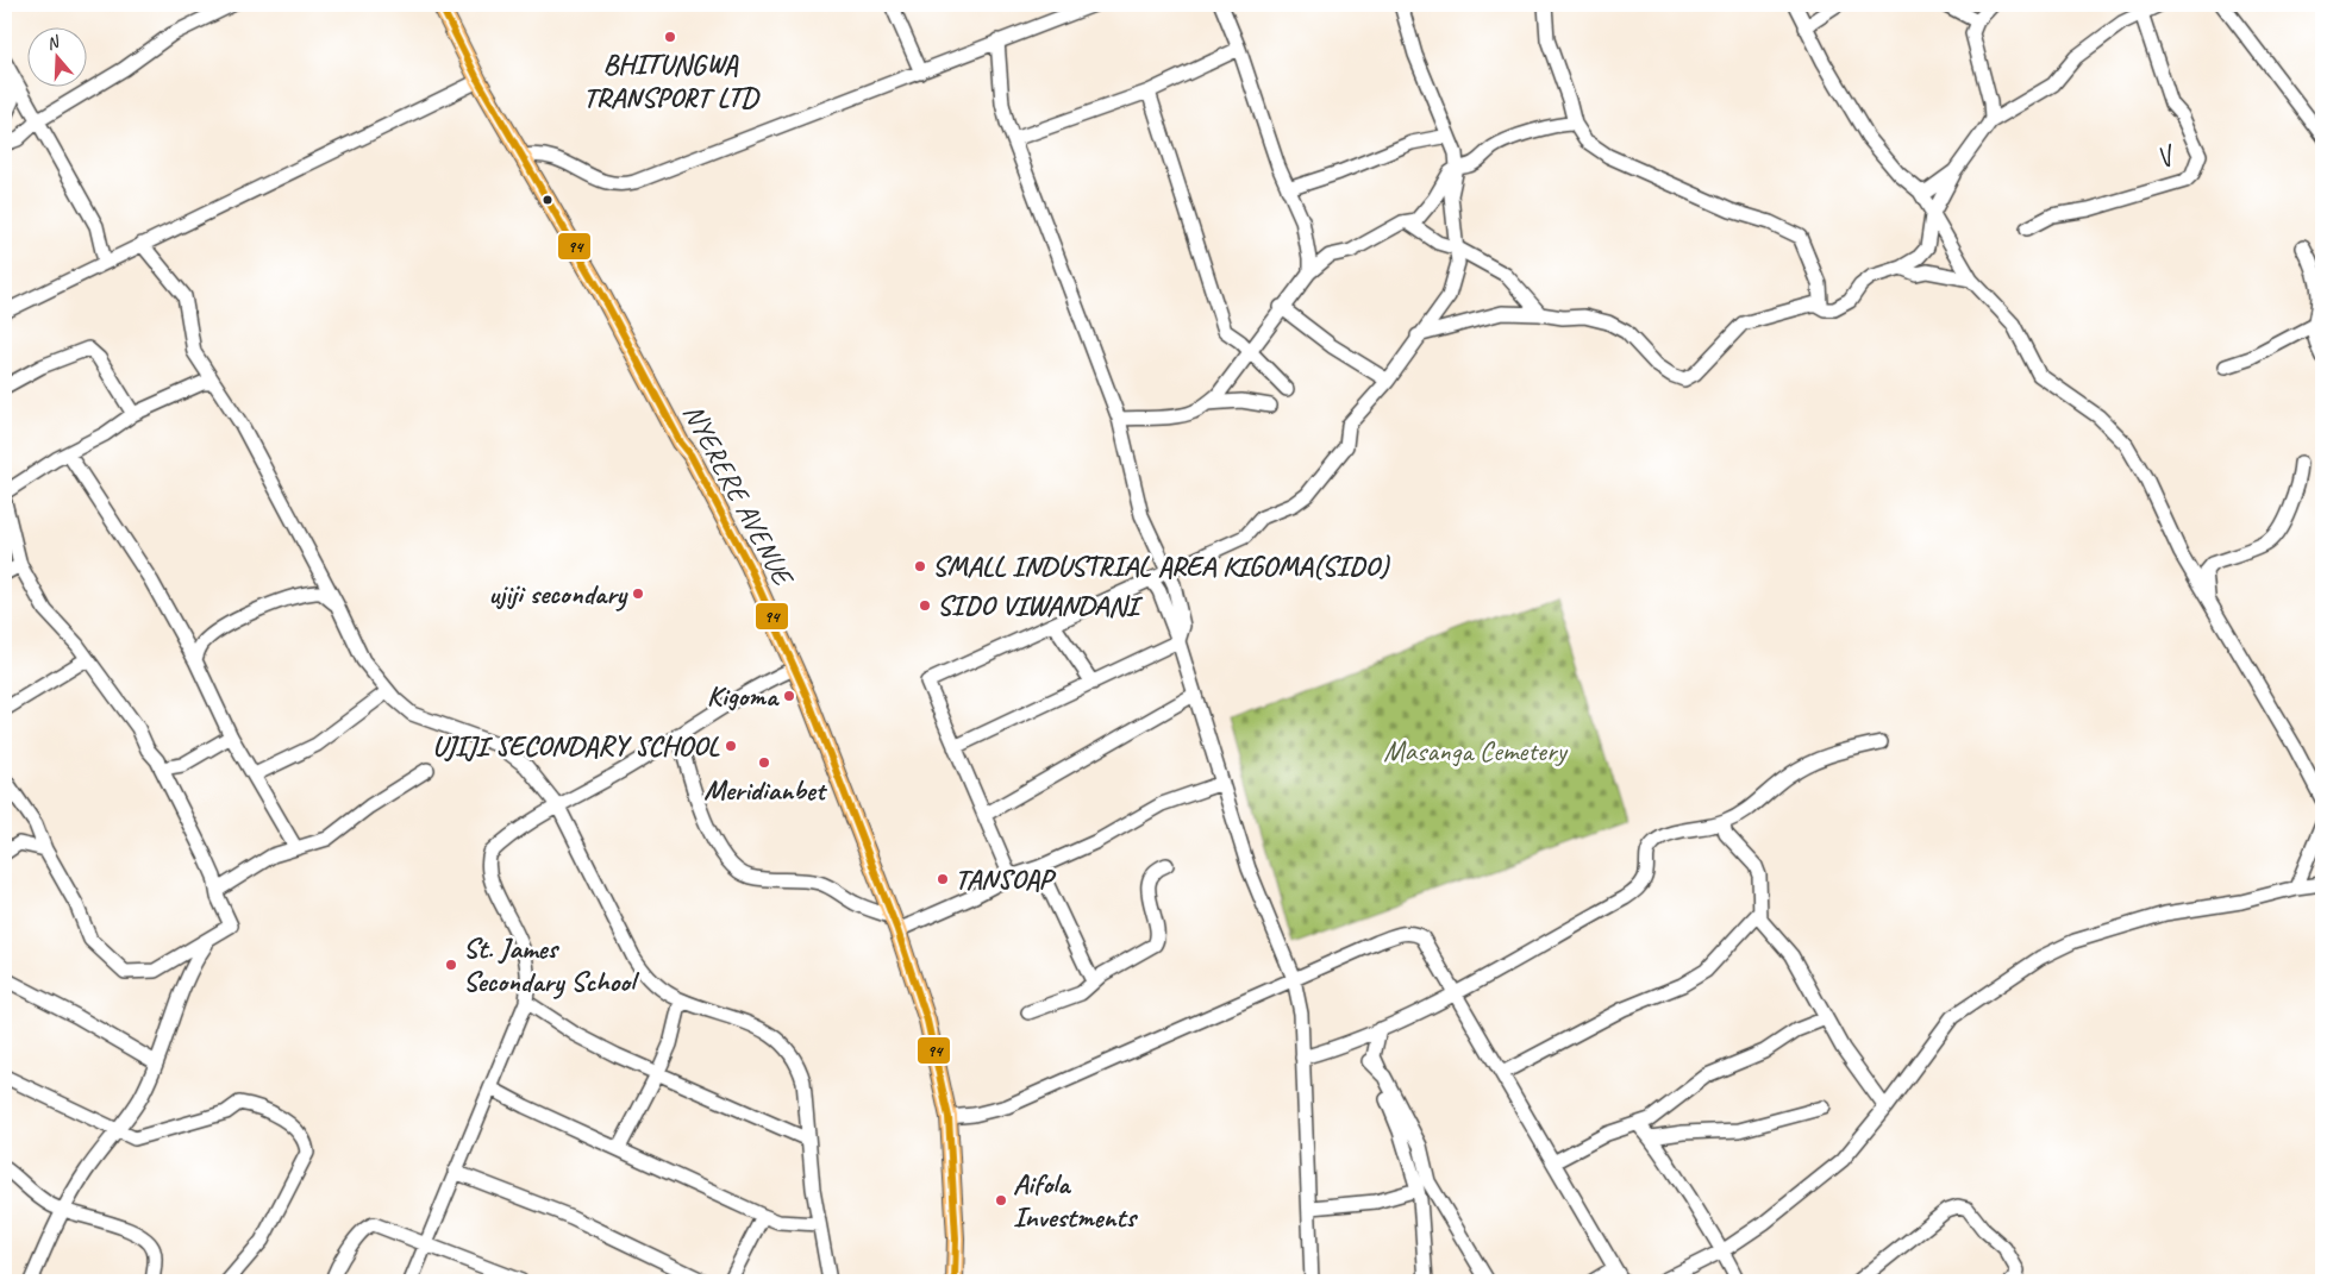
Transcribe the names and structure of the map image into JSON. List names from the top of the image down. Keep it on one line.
{"streets":{"main road":["NYERERE AVENUE"],"street":["V"]},"parks":["Masanga Cemetery"],"places":["BHITUNGWA TRANSPORT LTD","SMALL INDUSTRIAL AREA KIGOMA(SIDO)","ujiji secondary","SIDO VIWANDANI","Kigoma","UJIJI SECONDARY SCHOOL","Meridianbet","TANSOAP","St. James Secondary School","Aifola Investments"],"lines":["transit line 94"],"north":"top"}
